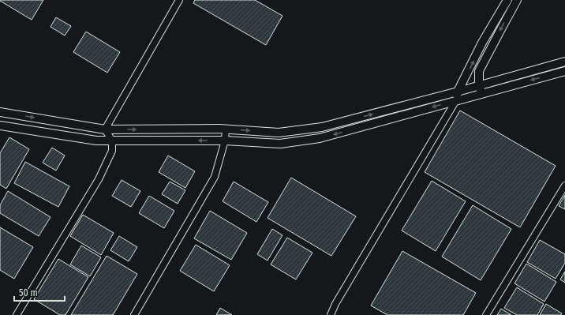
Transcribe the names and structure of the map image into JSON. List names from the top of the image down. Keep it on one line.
{"scale_bar":"50 m"}
